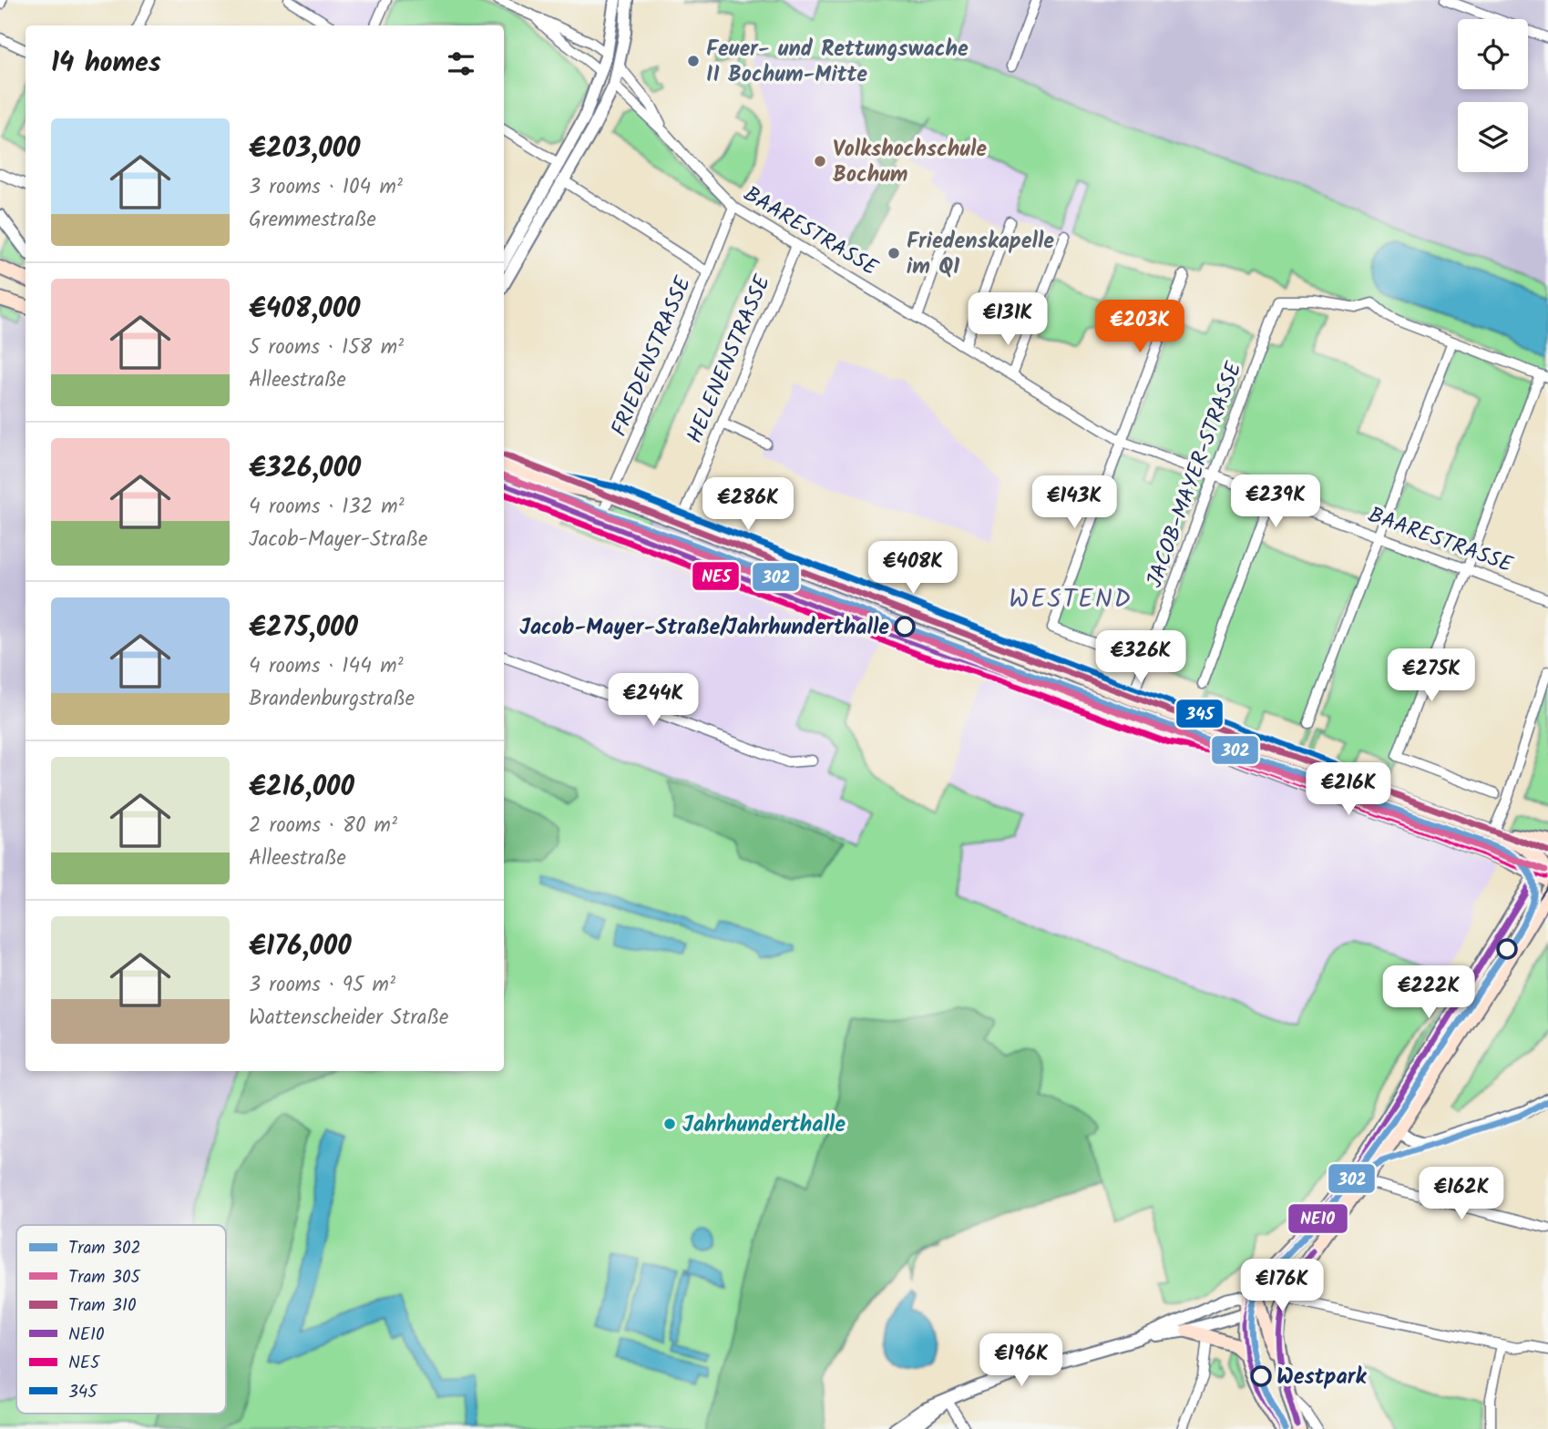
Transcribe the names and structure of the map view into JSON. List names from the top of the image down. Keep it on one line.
{"streets":{"street":["BAARESTRASSE","FRIEDENSTRASSE","HELENENSTRASSE","JACOB-MAYER-STRASSE"]},"crossings":[["BAARESTRASSE","FRIEDENSTRASSE"],["BAARESTRASSE","HELENENSTRASSE"],["BAARESTRASSE","JACOB-MAYER-STRASSE"]],"districts":["WESTEND"],"places":["Feuer- und Rettungswache II Bochum-Mitte","Volkshochschule Bochum","Friedenskapelle im Q1","Jacob-Mayer-Straße/Jahrhunderthalle","Jahrhunderthalle","Westpark"],"lines":["transit line 345","tram line 310","tram line 305","tram line 302","transit line NE10","transit line NE5"],"legend":["Tram 302","Tram 305","Tram 310","NE10","NE5","345"],"page":{"heading":"14 homes","list":[{"name":"€203,000","note":"3 rooms · 104 m² · Gremmestraße"},{"name":"€408,000","note":"5 rooms · 158 m² · Alleestraße"},{"name":"€326,000","note":"4 rooms · 132 m² · Jacob-Mayer-Straße"},{"name":"€275,000","note":"4 rooms · 144 m² · Brandenburgstraße"},{"name":"€216,000","note":"2 rooms · 80 m² · Alleestraße"},{"name":"€176,000","note":"3 rooms · 95 m² · Wattenscheider Straße"}],"price":["€131K","€203K","€239K","€143K","€286K","€408K","€326K","€275K","€244K","€216K","€222K","€162K","€176K","€196K"]}}
